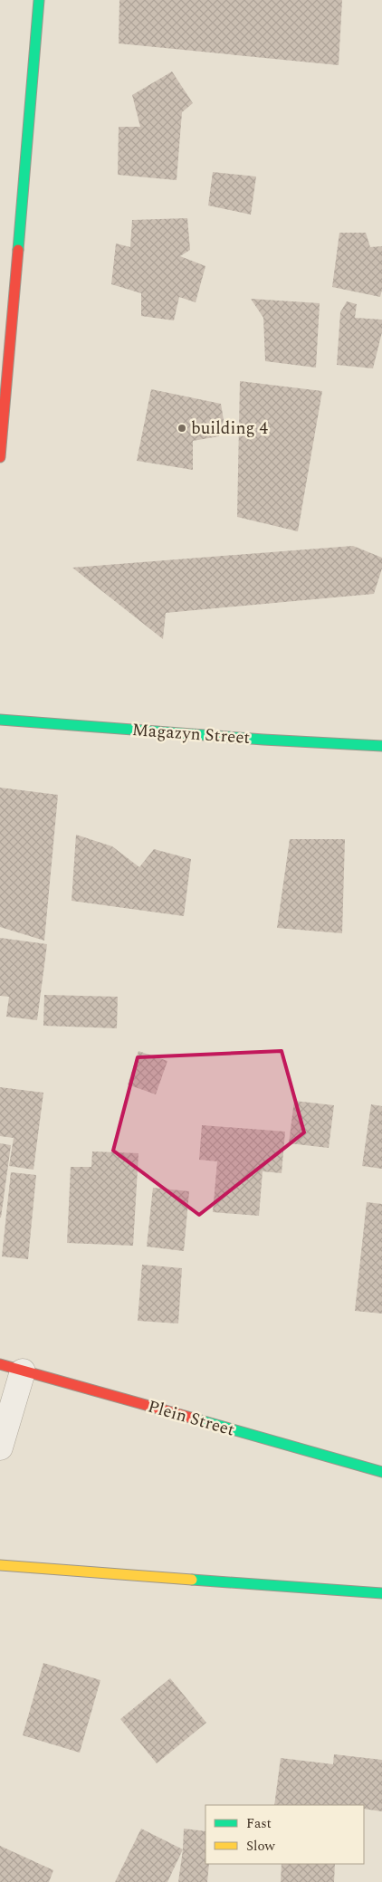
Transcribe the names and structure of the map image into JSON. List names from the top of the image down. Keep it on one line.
{"streets":{"street":["Magazyn Street","Plein Street"]},"places":["building 4"],"legend":["Fast","Slow"]}
